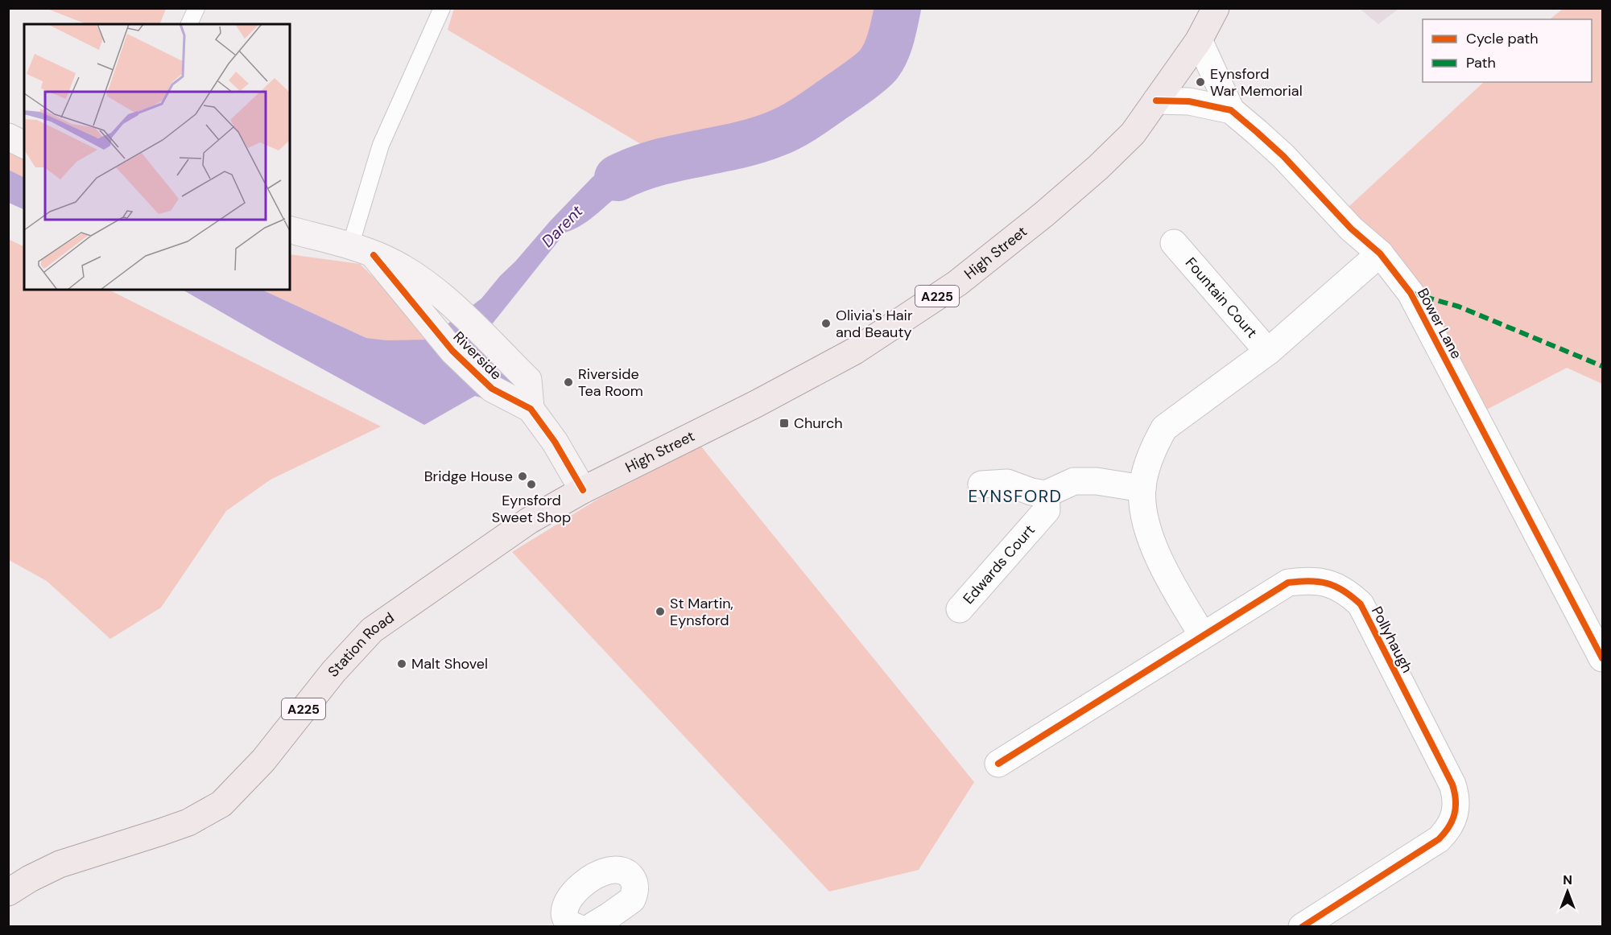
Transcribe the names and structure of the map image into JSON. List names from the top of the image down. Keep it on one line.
{"streets":{"main road":["High Street","A225","Station Road"],"street":["Fountain Court","Bower Lane","Riverside","Edwards Court","Pollyhaugh"]},"crossings":[["High Street","Bower Lane"],["High Street","Riverside"],["High Street","Station Road"],["Riverside","Station Road"]],"districts":["EYNSFORD"],"water":["Darent"],"places":{"other":["Eynsford War Memorial","Olivia's Hair and Beauty","Riverside Tea Room","Bridge House","Eynsford Sweet Shop","St Martin, Eynsford","Malt Shovel"],"transit":["Church"]},"legend":["Cycle path","Path"],"north":"top"}
